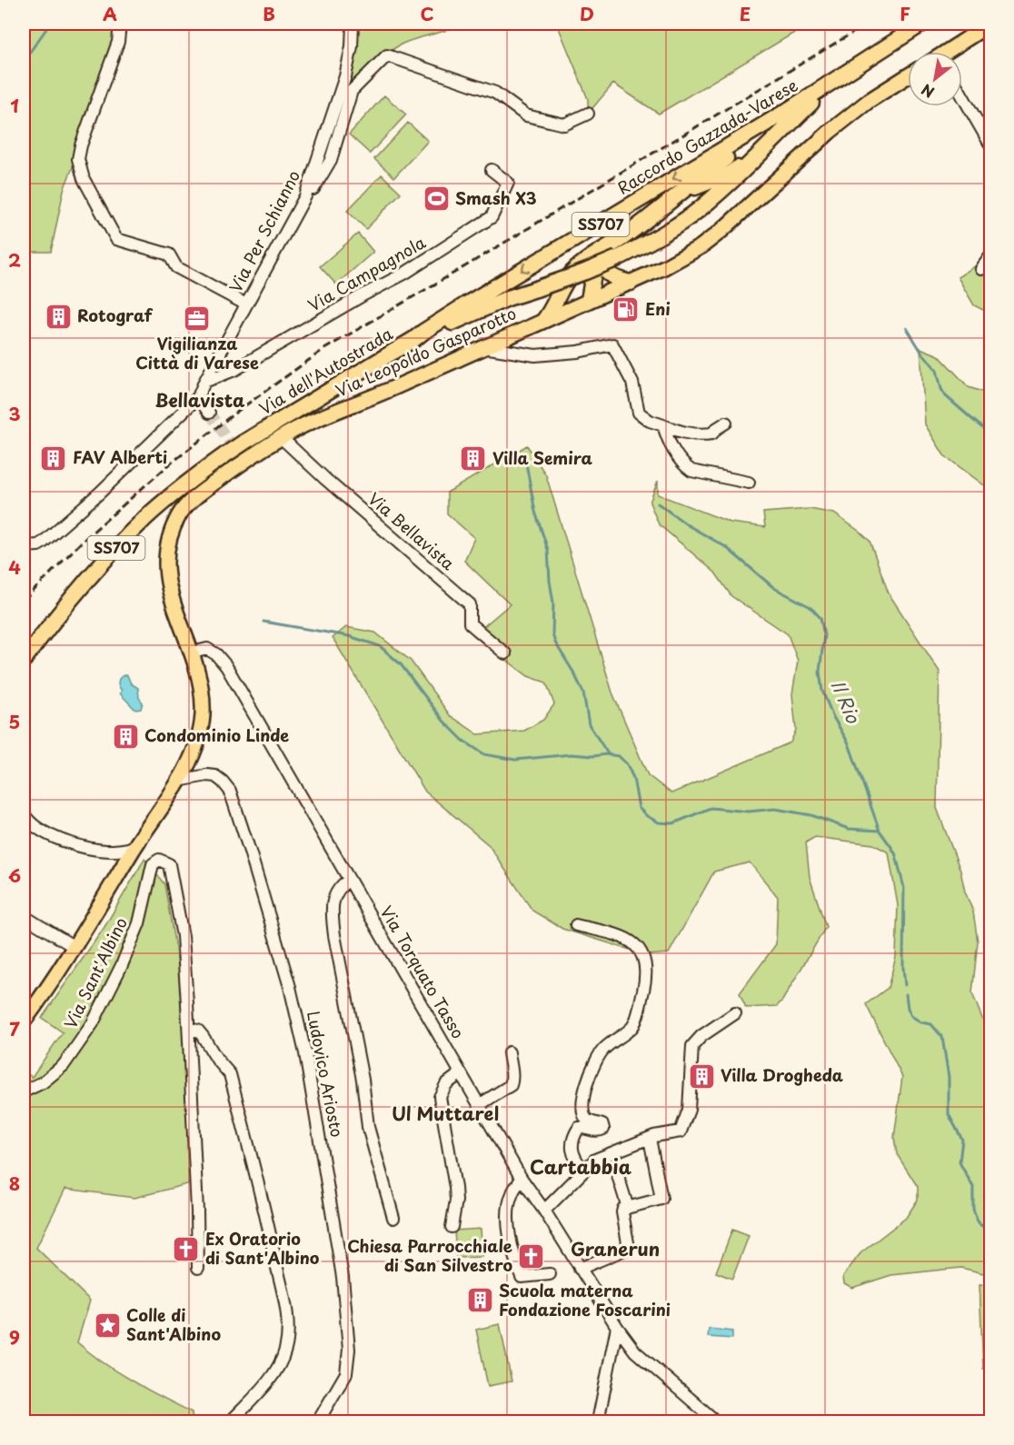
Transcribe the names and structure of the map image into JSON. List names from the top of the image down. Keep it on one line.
{"streets":{"highway":["Raccordo Gazzada-Varese","SS707","Via dell'Autostrada"],"main road":["Via Leopoldo Gasparotto"],"street":["Via Per Schianno","Via Campagnola","Via Bellavista","Via Torquato Tasso","Via Sant'Albino","Ludovico Ariosto"]},"crossings":[["Raccordo Gazzada-Varese","Via dell'Autostrada"],["Via Per Schianno","Via Campagnola"],["Via Leopoldo Gasparotto","Via Bellavista"],["Via Leopoldo Gasparotto","Via Torquato Tasso"],["Via Leopoldo Gasparotto","Ludovico Ariosto"]],"districts":["Bellavista","Ul Muttarel","Cartabbia","Granerun"],"water":["Il Rio"],"places":{"sports":["Smash X3"],"fuel station":["Eni"],"building":["Rotograf","FAV Alberti","Villa Semira","Condominio Linde","Villa Drogheda","Scuola materna Fondazione Foscarini"],"office":["Vigilianza Città di Varese"],"church":["Ex Oratorio di Sant'Albino","Chiesa Parrocchiale di San Silvestro"],"place":["Colle di Sant'Albino"]},"north":"bottom left","grid":{"columns":["A","B","C","D","E","F"],"rows":["1","2","3","4","5","6","7","8","9"]}}
